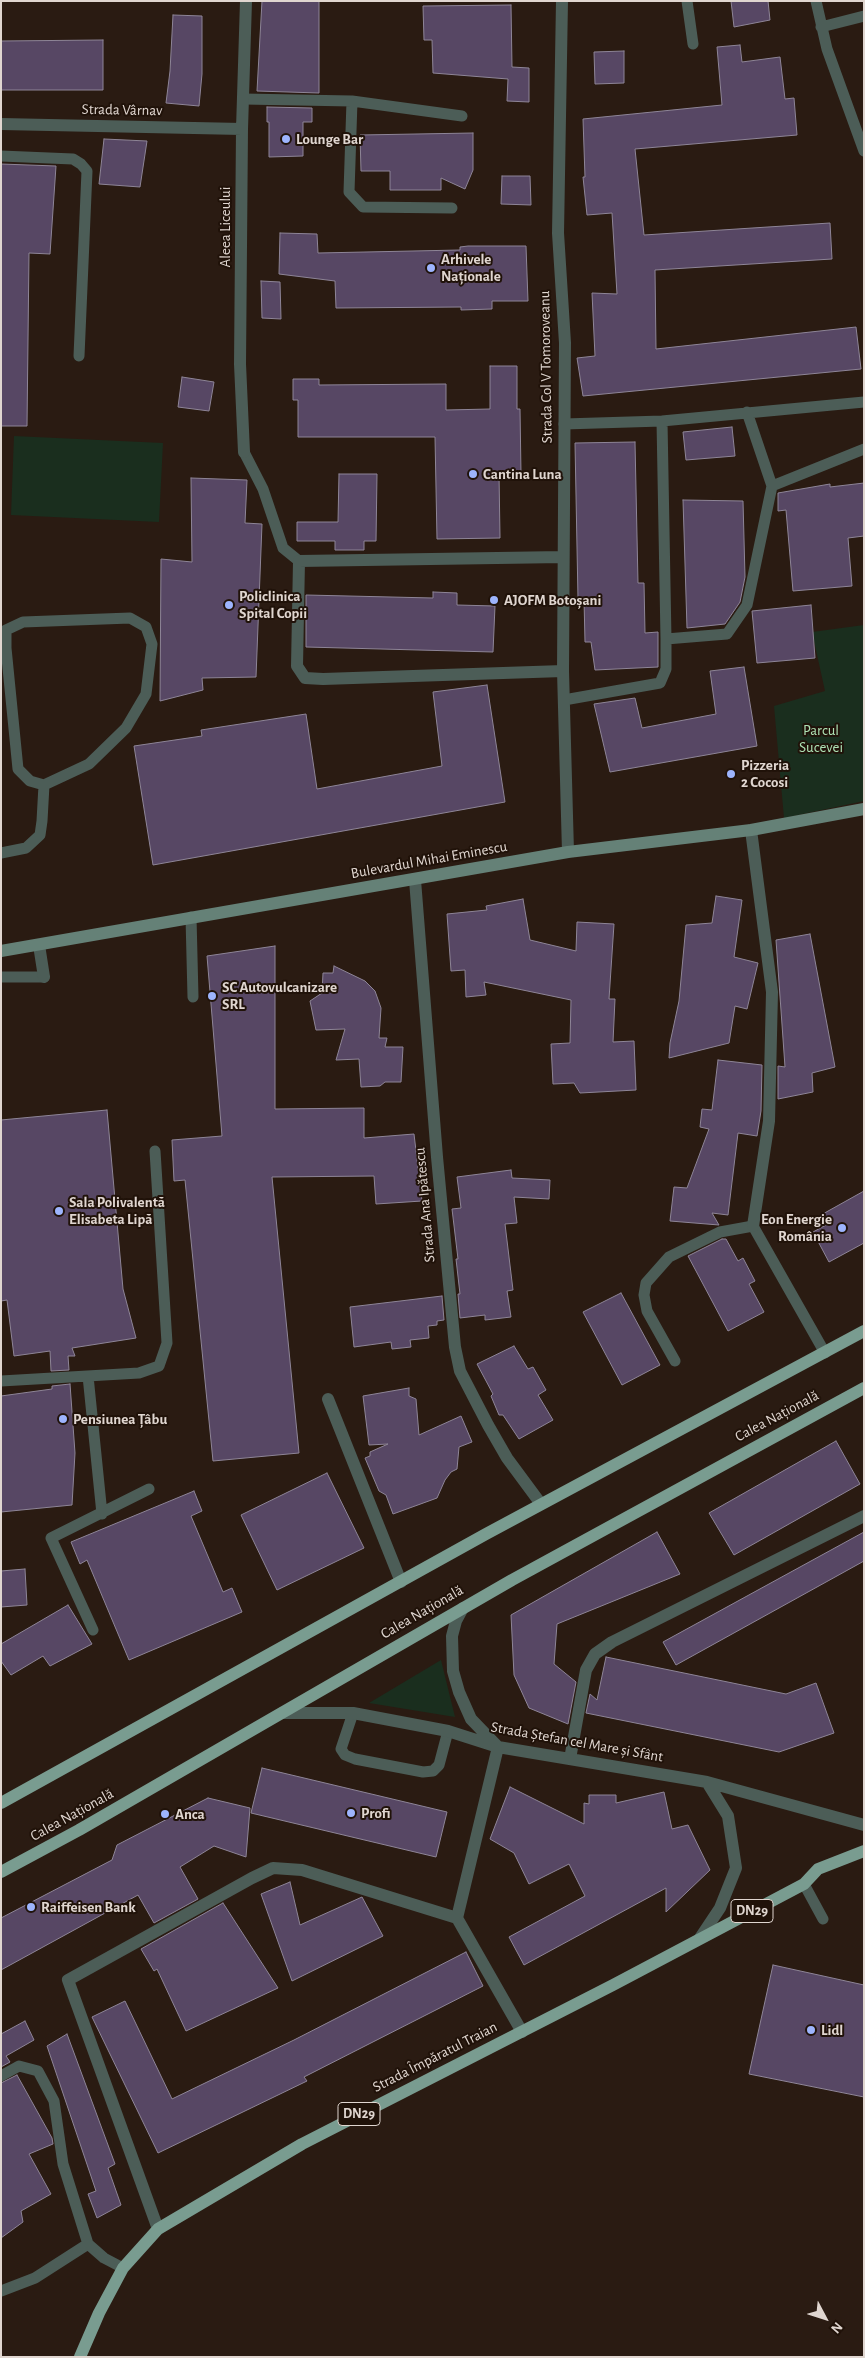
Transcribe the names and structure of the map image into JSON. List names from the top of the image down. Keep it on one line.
{"streets":{"main road":["Bulevardul Mihai Eminescu","Calea Națională","DN29","Strada Împăratul Traian"],"street":["Strada Vârnav","Aleea Liceului","Strada Col V Tomoroveanu","Strada Ana Ipătescu","Strada Ștefan cel Mare și Sfânt"]},"crossings":[["Strada Vârnav","Aleea Liceului"],["Strada Col V Tomoroveanu","Bulevardul Mihai Eminescu"],["Bulevardul Mihai Eminescu","Strada Ana Ipătescu"],["Calea Națională","Strada Ștefan cel Mare și Sfânt"]],"parks":["Parcul Sucevei"],"places":["Lounge Bar","Arhivele Naționale","Cantina Luna","AJOFM Botoșani","Policlinica Spital Copii","Pizzeria 2 Cocosi","SC Autovulcanizare SRL","Sala Polivalentă Elisabeta Lipă","Eon Energie România","Pensiunea Țâbu","Profi","Anca","Raiffeisen Bank","Lidl"],"north":"bottom right"}
